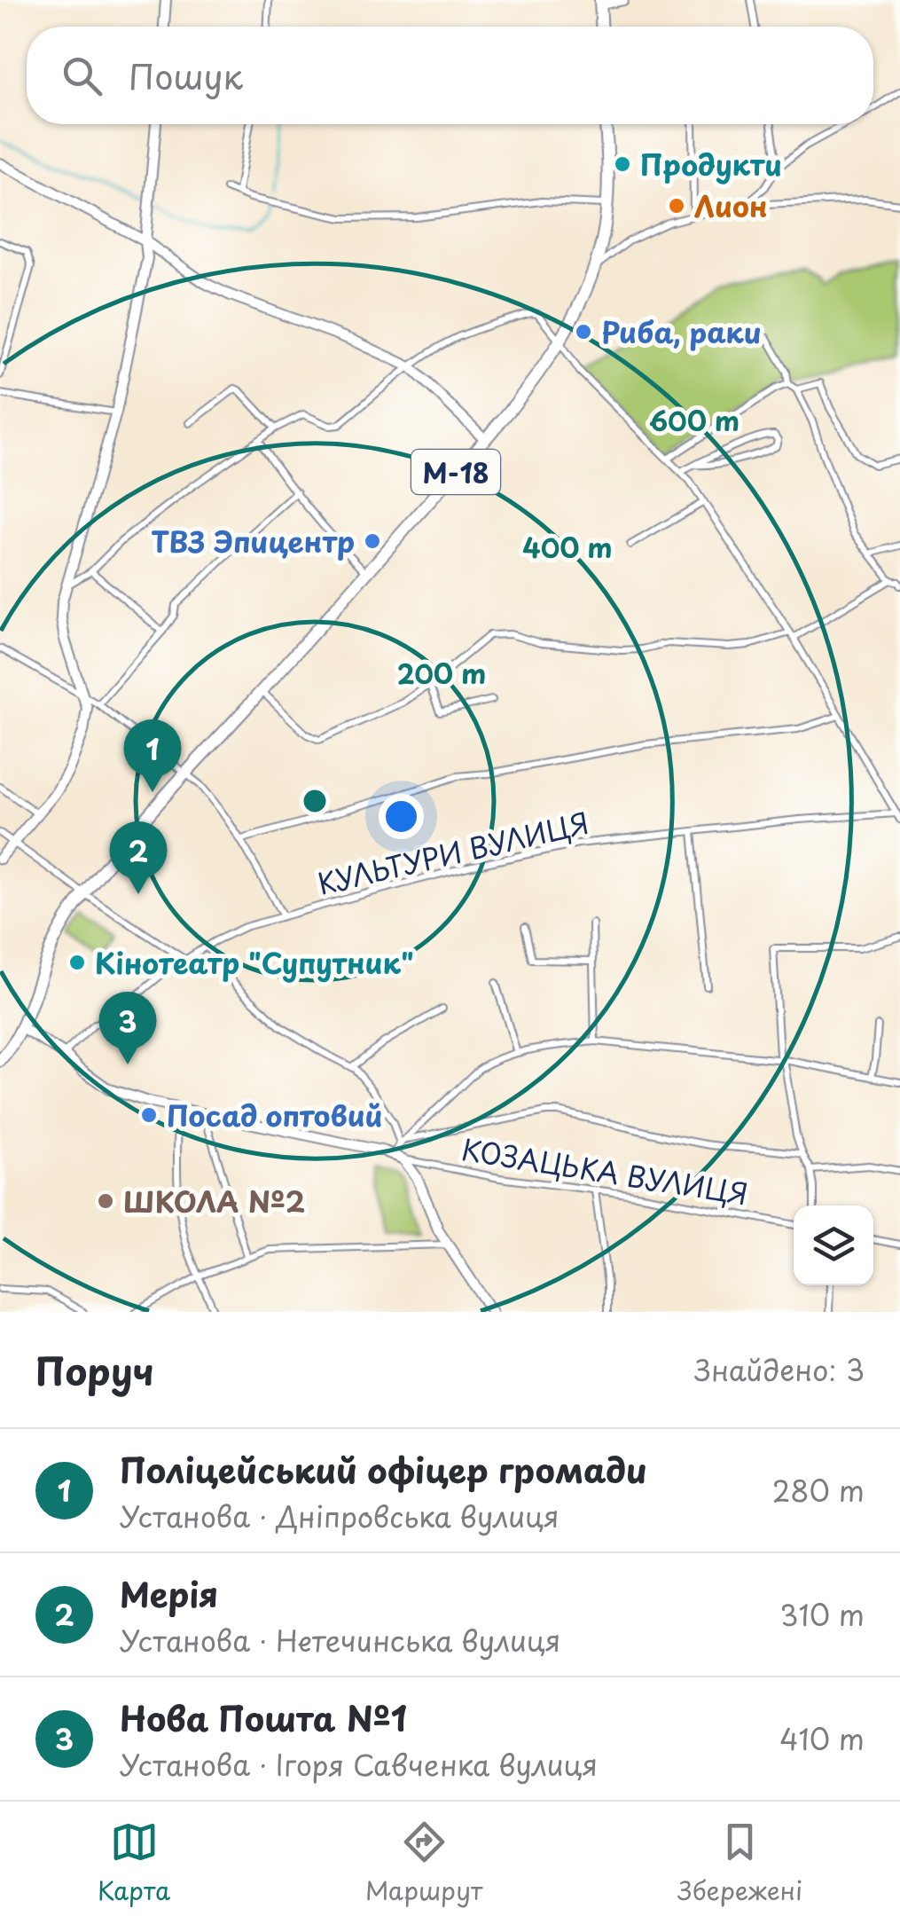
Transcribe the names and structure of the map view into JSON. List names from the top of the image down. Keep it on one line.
{"streets":{"highway":["М-18"],"street":["КУЛЬТУРИ ВУЛИЦЯ","КОЗАЦЬКА ВУЛИЦЯ"]},"places":["Продукти","Лион","Риба, раки","ТВЗ Эпицентр","Кінотеатр \"Супутник\"","Посад оптовий","ШКОЛА №2"],"page":{"search":"Пошук","pins":["1","2","3"],"heading":["Поруч","Знайдено: 3"],"list":[{"mark":"1","name":"Поліцейський офіцер громади","note":"Установа · Дніпровська вулиця","value":"280 m"},{"mark":"2","name":"Мерія","note":"Установа · Нетечинська вулиця","value":"310 m"},{"mark":"3","name":"Нова Пошта №1","note":"Установа · Ігоря Савченка вулиця","value":"410 m"}],"nav":["Карта","Маршрут","Збережені"]},"rings":["600 m","400 m","200 m"]}
